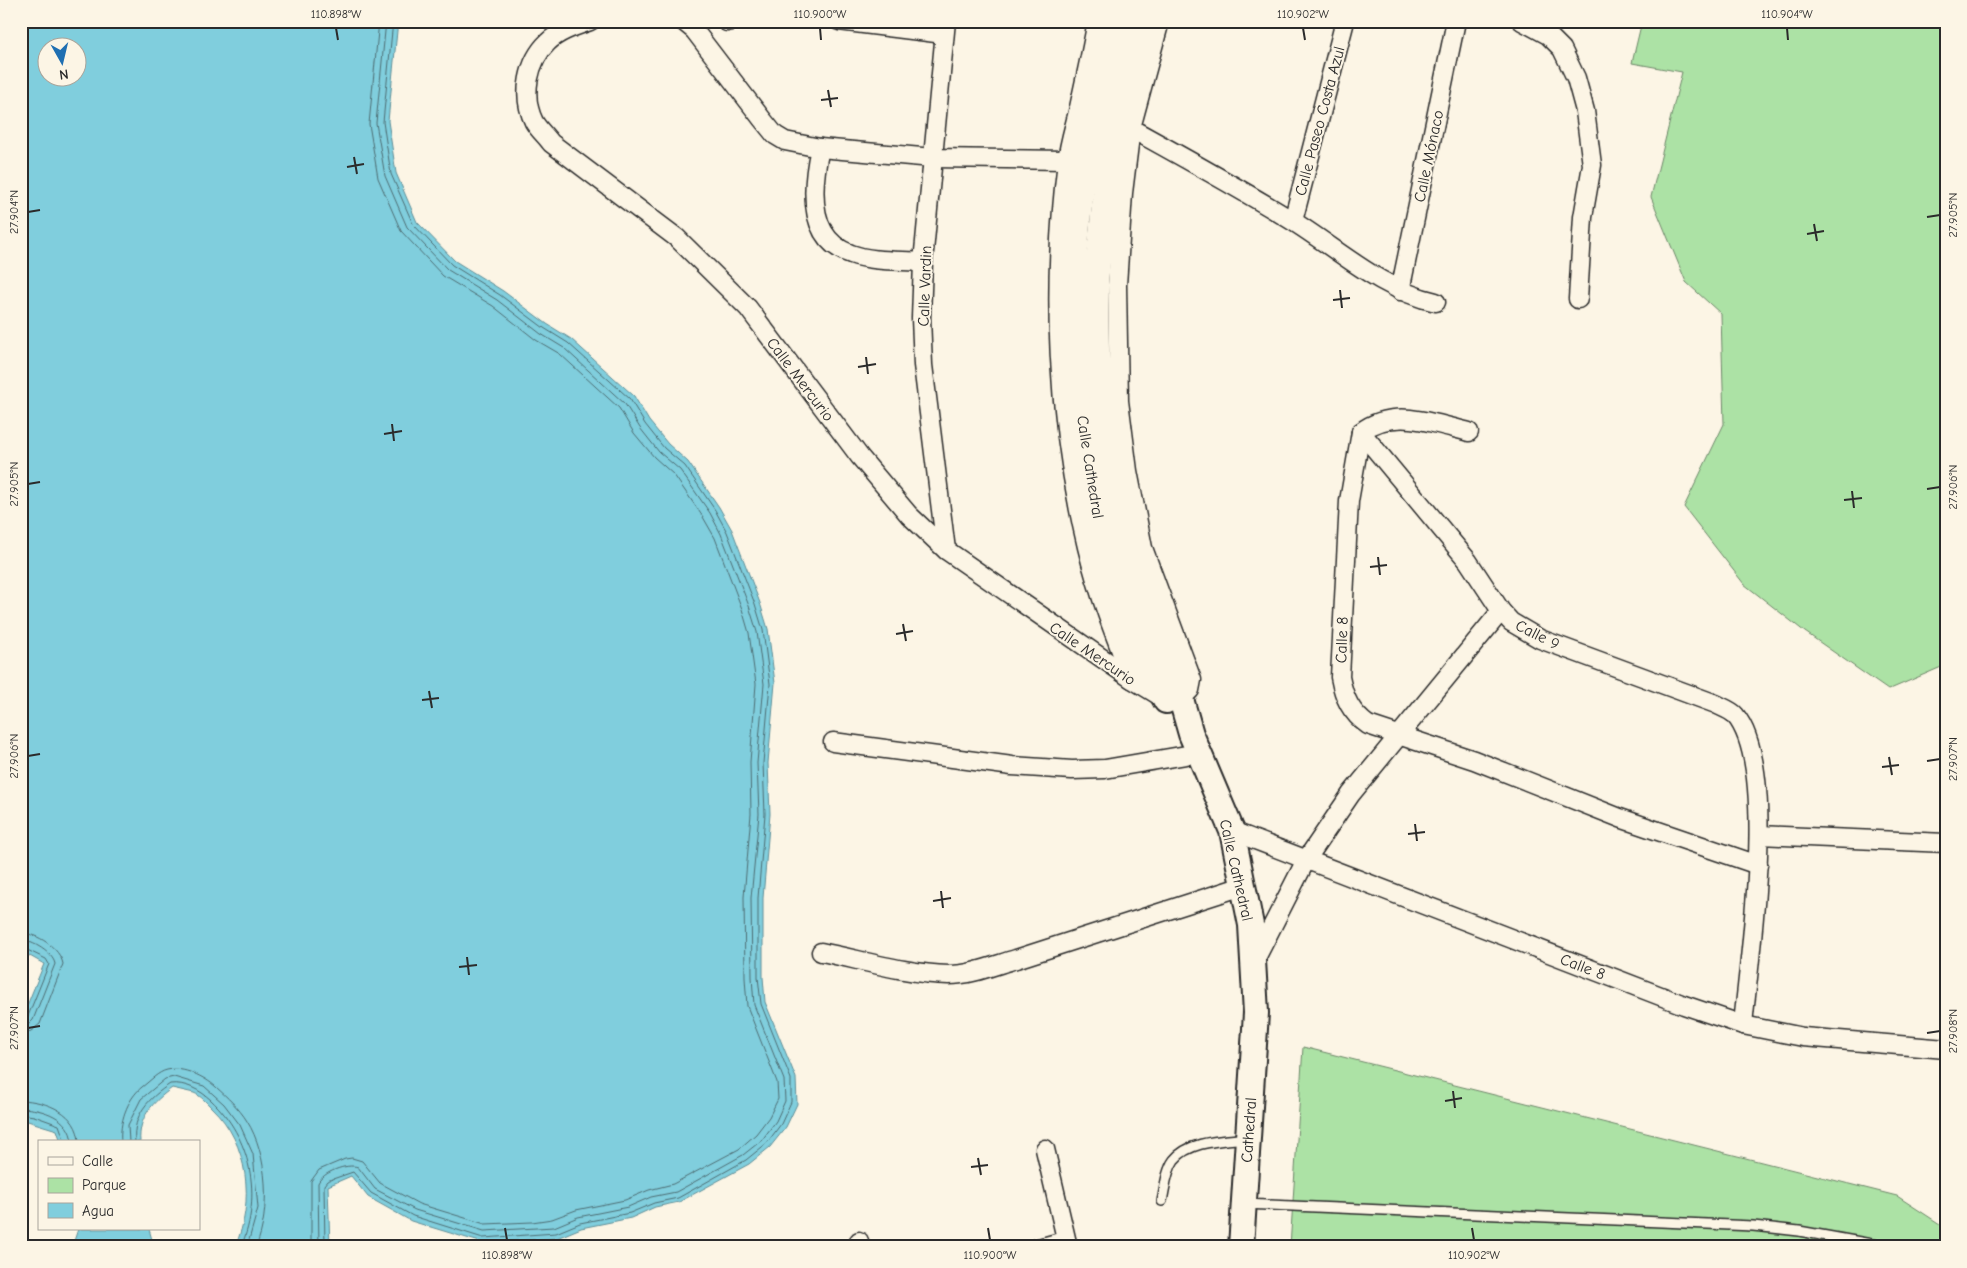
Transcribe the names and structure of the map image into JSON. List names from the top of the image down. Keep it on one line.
{"streets":{"street":["Calle Paseo Costa Azul","Calle Mónaco","Calle Vardin","Calle Mercurio","Calle Cathedral","Calle 9","Calle 8","Cathedral"]},"crossings":[["Calle Vardin","Calle Mercurio"],["Calle Mercurio","Calle Cathedral"],["Calle Cathedral","Calle 8"],["Calle Cathedral","Cathedral"],["Calle 9","Calle 8"]],"legend":["Calle","Parque","Agua"],"north":"bottom","coordinates":["110.898°W","110.900°W","110.902°W","110.904°W","27.904°N","27.905°N","27.906°N","27.907°N","27.908°N"]}
